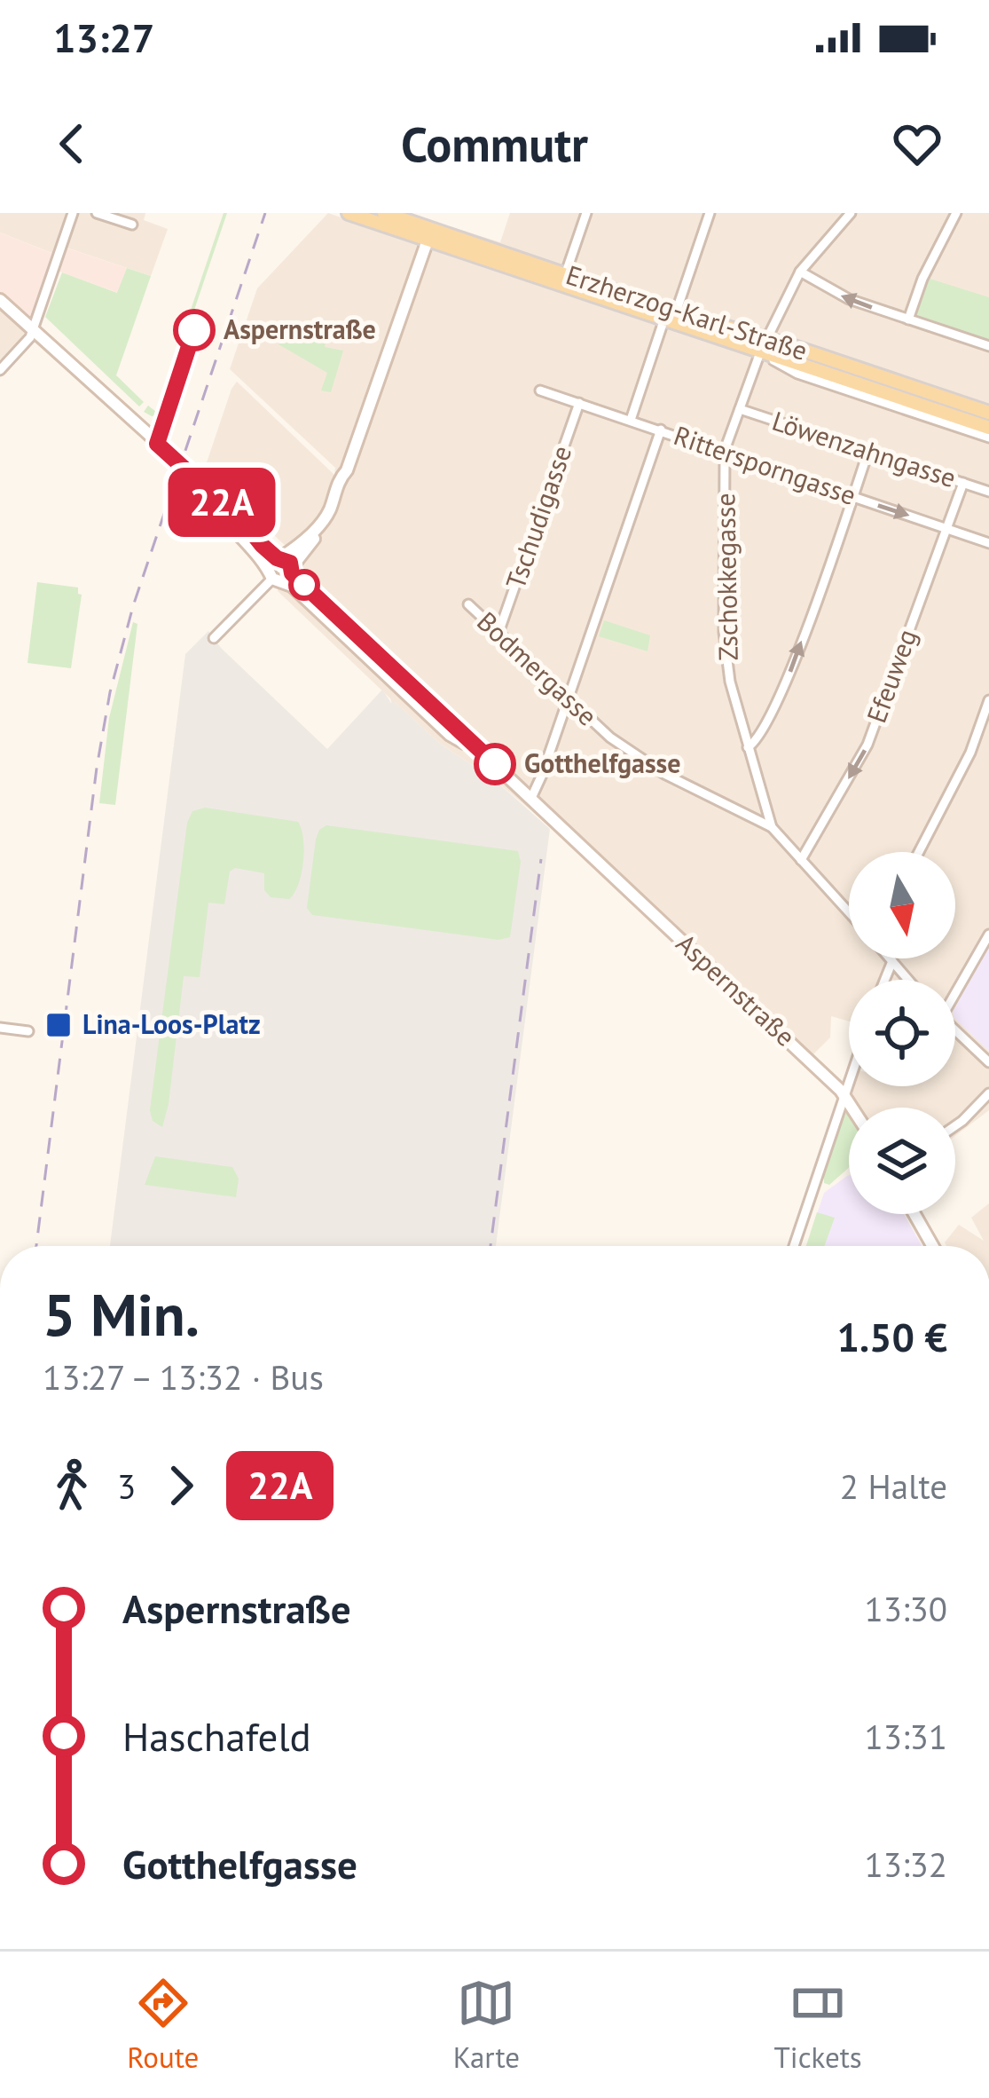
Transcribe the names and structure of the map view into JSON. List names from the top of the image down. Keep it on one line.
{"streets":{"main road":["Erzherzog-Karl-Straße","Aspernstraße"],"street":["Löwenzahngasse","Rittersporngasse","Tschudigasse","Zschokkegasse","Bodmergasse","Efeuweg"]},"crossings":[["Erzherzog-Karl-Straße","Zschokkegasse"],["Löwenzahngasse","Zschokkegasse"],["Löwenzahngasse","Efeuweg"],["Rittersporngasse","Tschudigasse"],["Rittersporngasse","Zschokkegasse"],["Rittersporngasse","Efeuweg"],["Tschudigasse","Bodmergasse"],["Zschokkegasse","Bodmergasse"],["Zschokkegasse","Efeuweg"]],"one_way":["Efeuweg"],"places":{"other":["Aspernstraße","Gotthelfgasse"],"transit":["Lina-Loos-Platz"]},"lines":["bus line 22A"],"north":"bottom","page":{"status":"13:27","header":"Commutr","on_map":"22A","heading":["5 Min.","13:27 – 13:32 · Bus","1.50 €"],"legs":["3","22A","2 Halte"],"list":[{"name":"Aspernstraße","value":"13:30"},{"name":"Haschafeld","value":"13:31"},{"name":"Gotthelfgasse","value":"13:32"}],"tabs":["Route","Karte","Tickets"]}}
